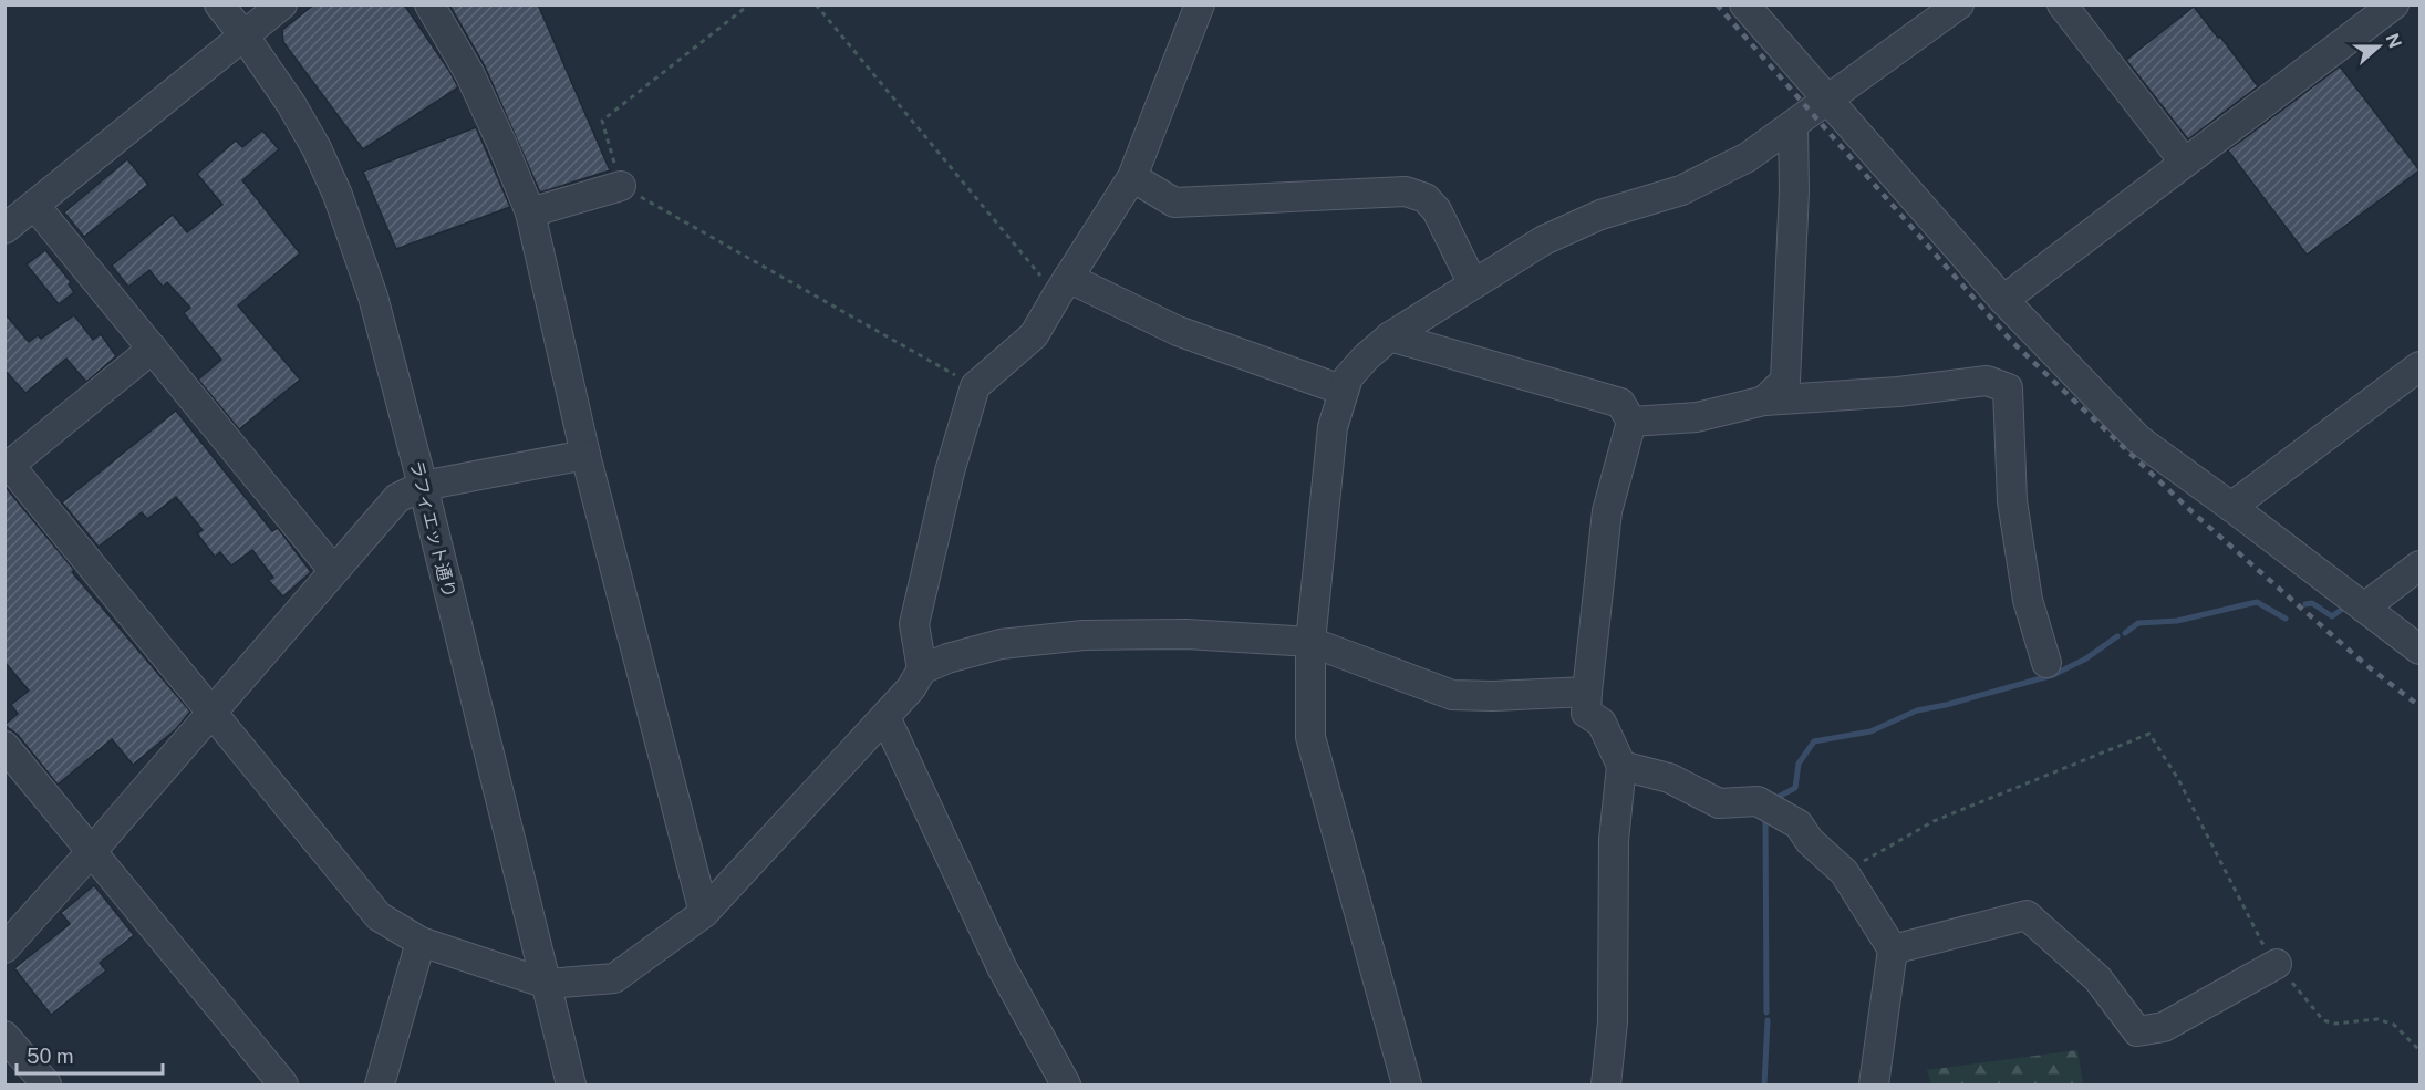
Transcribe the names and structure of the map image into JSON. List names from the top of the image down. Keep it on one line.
{"streets":{"street":["ラフィエット通り"]},"scale_bar":"50 m","north":"right"}
